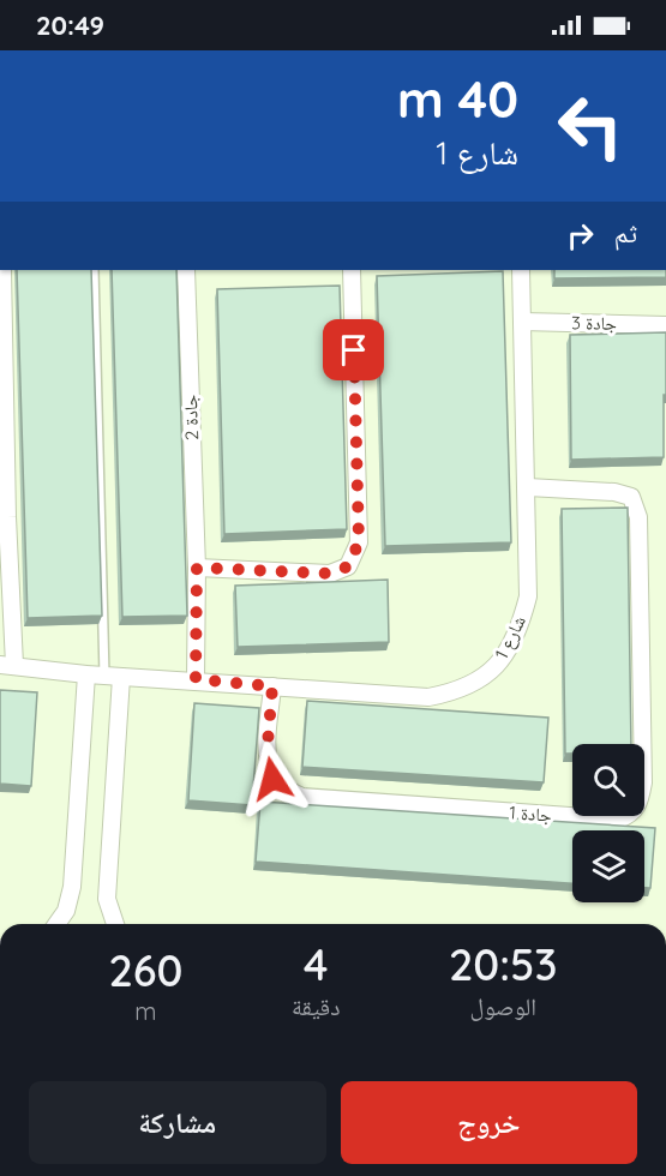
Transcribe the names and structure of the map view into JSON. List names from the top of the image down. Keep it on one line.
{"streets":{"street":["جادة 3","جادة 2","شارع 1","جادة 1"]},"crossings":[["جادة 3","شارع 1"],["جادة 2","شارع 1"],["شارع 1","جادة 1"]],"page":{"status":"20:49","turn":["40 m","شارع 1"],"then":"ثم","eta":["20:53","الوصول","4","دقيقة","260","m"],"buttons":["خروج","مشاركة"]}}
